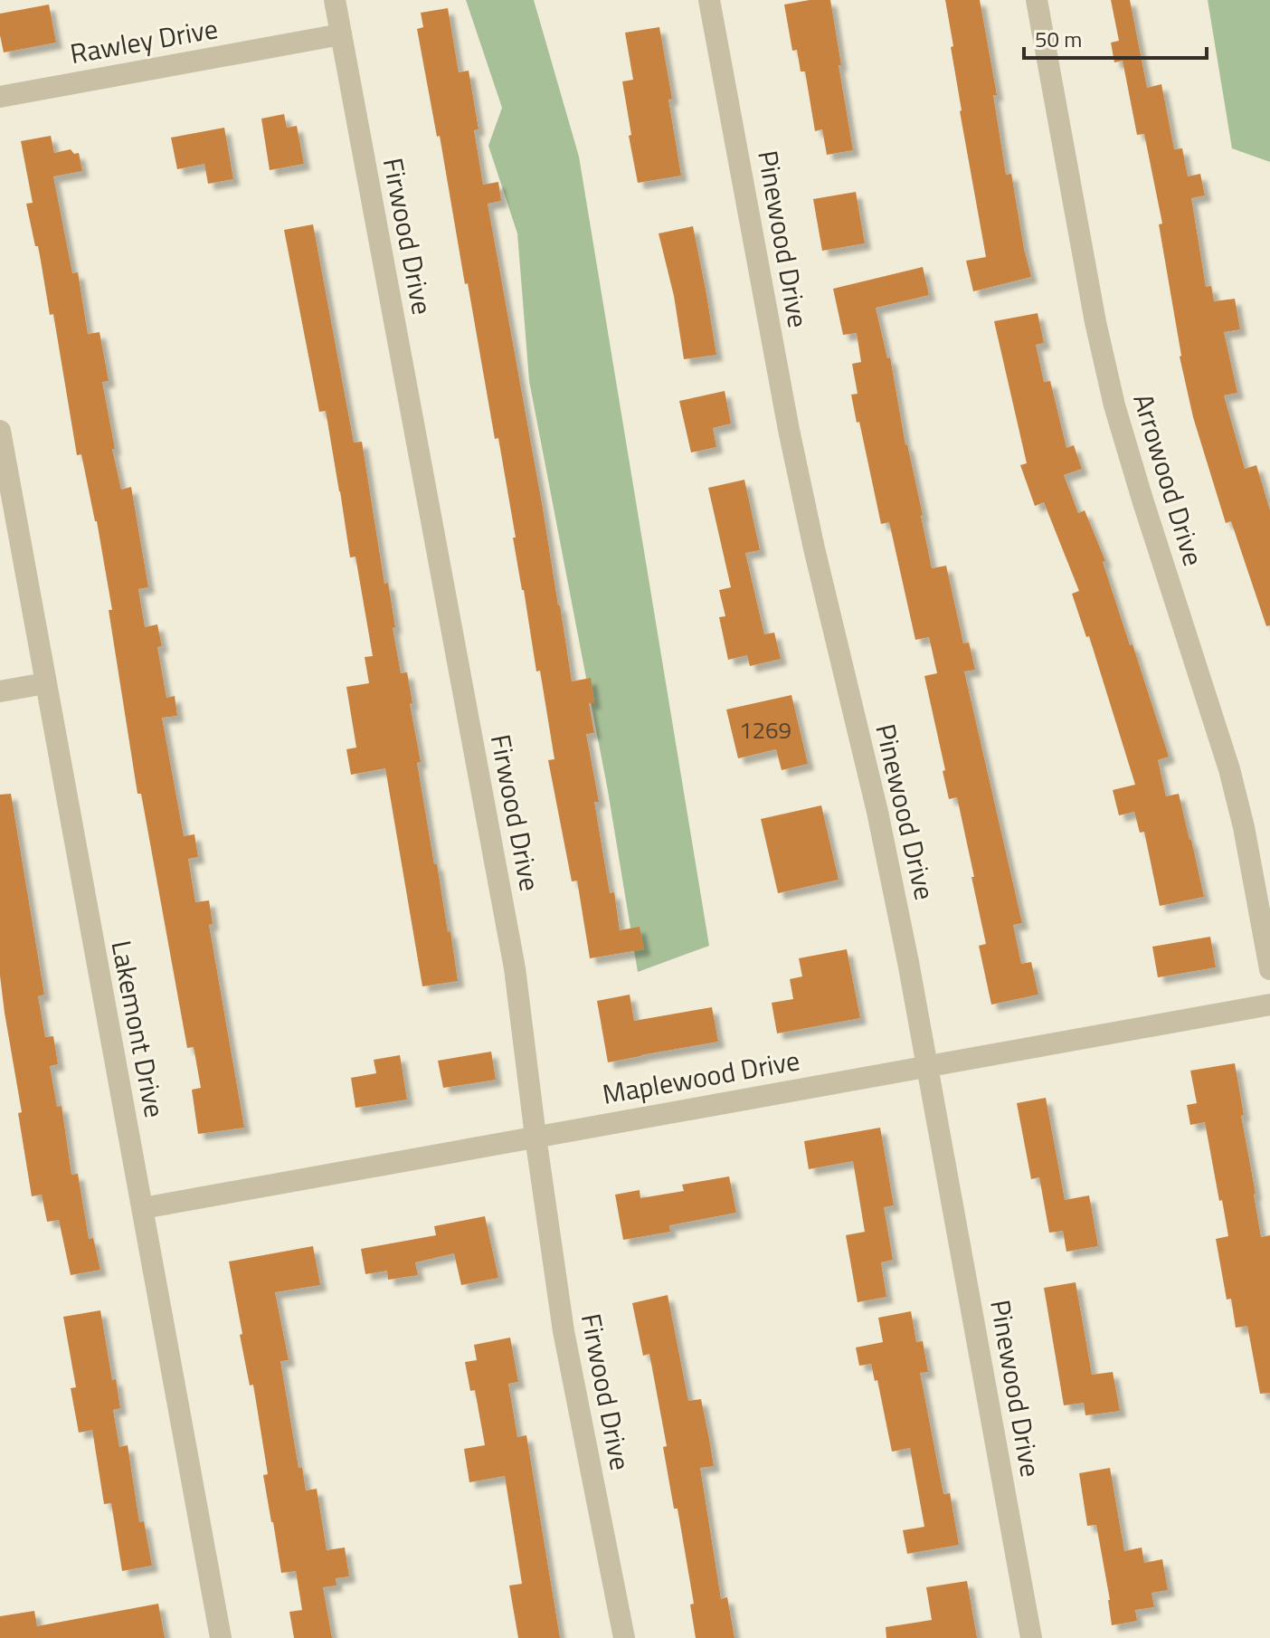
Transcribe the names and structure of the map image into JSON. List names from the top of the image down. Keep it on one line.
{"streets":{"street":["Rawley Drive","Firwood Drive","Pinewood Drive","Arrowood Drive","Lakemont Drive","Maplewood Drive"]},"crossings":[["Rawley Drive","Firwood Drive"],["Firwood Drive","Maplewood Drive"],["Pinewood Drive","Maplewood Drive"],["Lakemont Drive","Maplewood Drive"]],"house_numbers":["1269"],"scale_bar":"50 m"}
